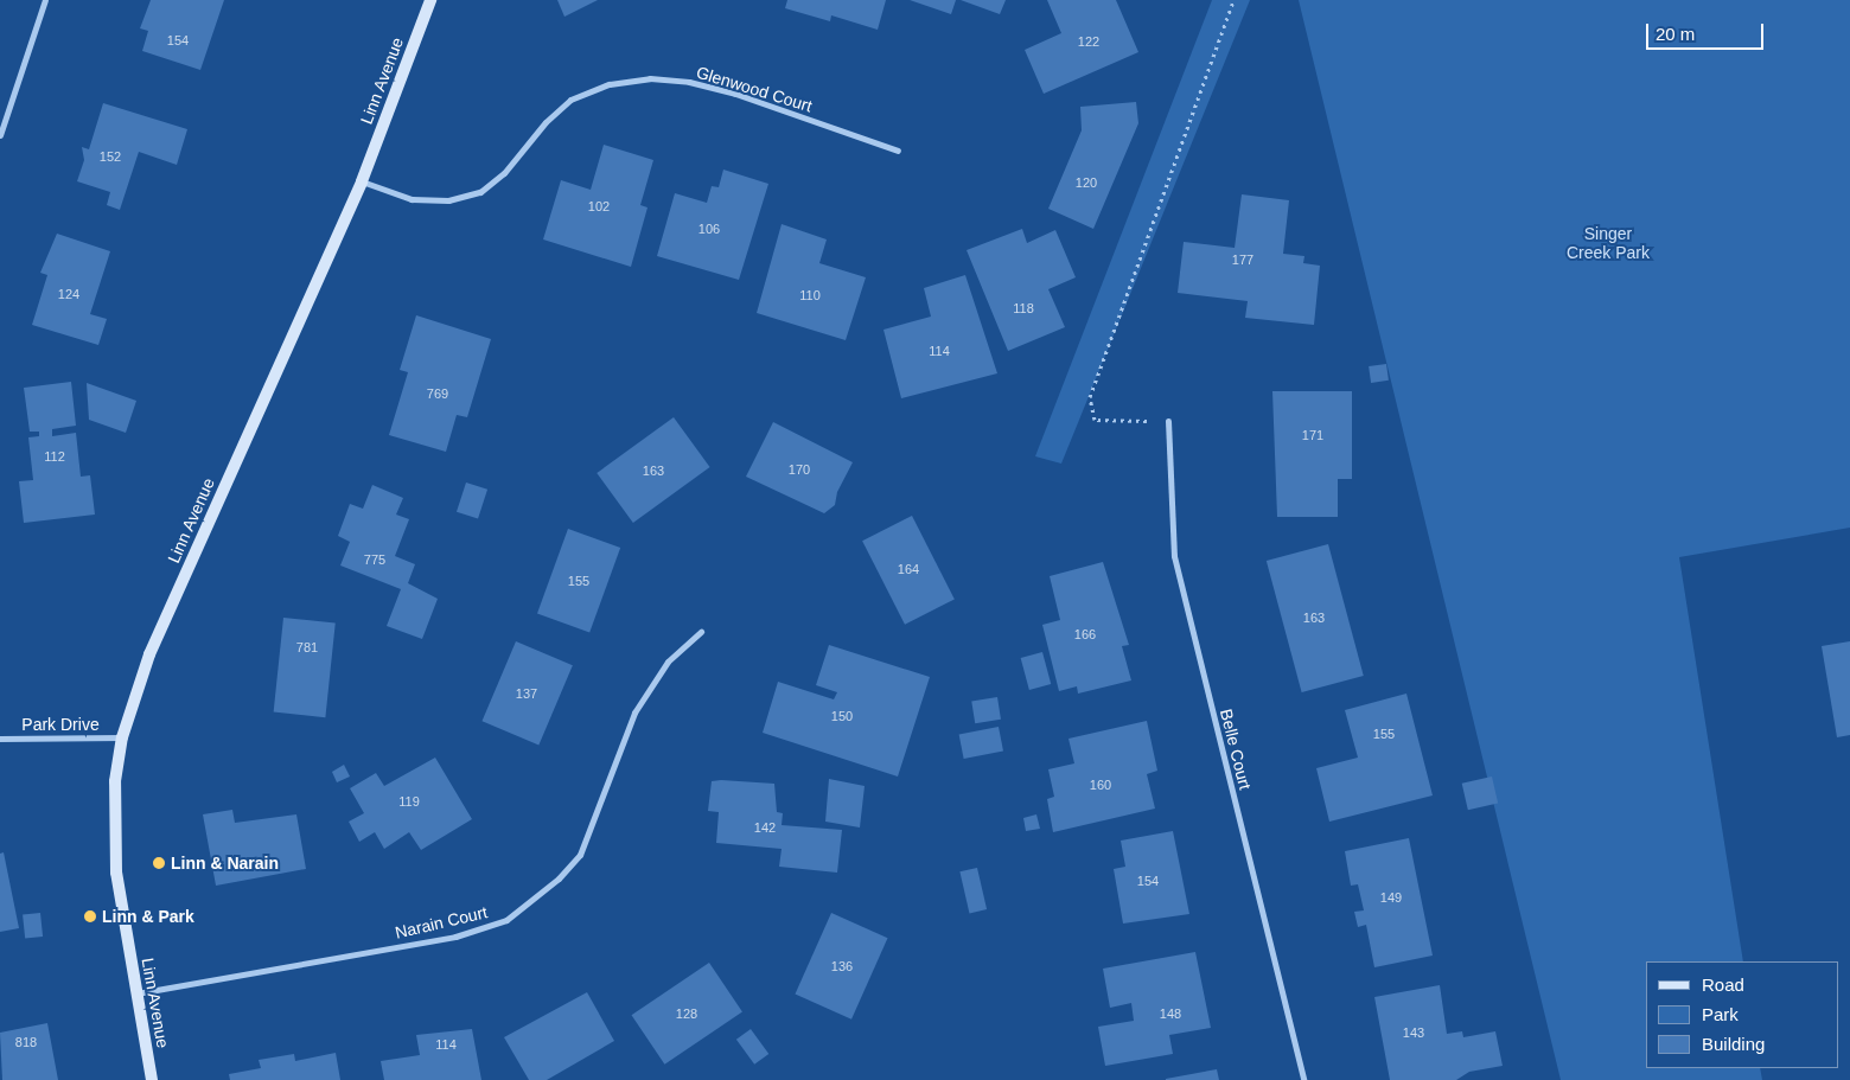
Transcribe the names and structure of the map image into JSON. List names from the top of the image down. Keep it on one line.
{"streets":{"main road":["Linn Avenue"],"street":["Glenwood Court","Park Drive","Belle Court","Narain Court"]},"crossings":[["Linn Avenue","Glenwood Court"],["Linn Avenue","Park Drive"],["Linn Avenue","Narain Court"]],"parks":["Singer Creek Park"],"places":["Linn & Narain","Linn & Park"],"house_numbers":["154","122","152","120","102","106","177","124","110","118","114","769","171","112","170","163","775","164","155","163","166","781","137","150","155","160","119","142","154","149","136","128","148","143","818","114"],"legend":["Road","Park","Building"],"scale_bar":"20 m"}
